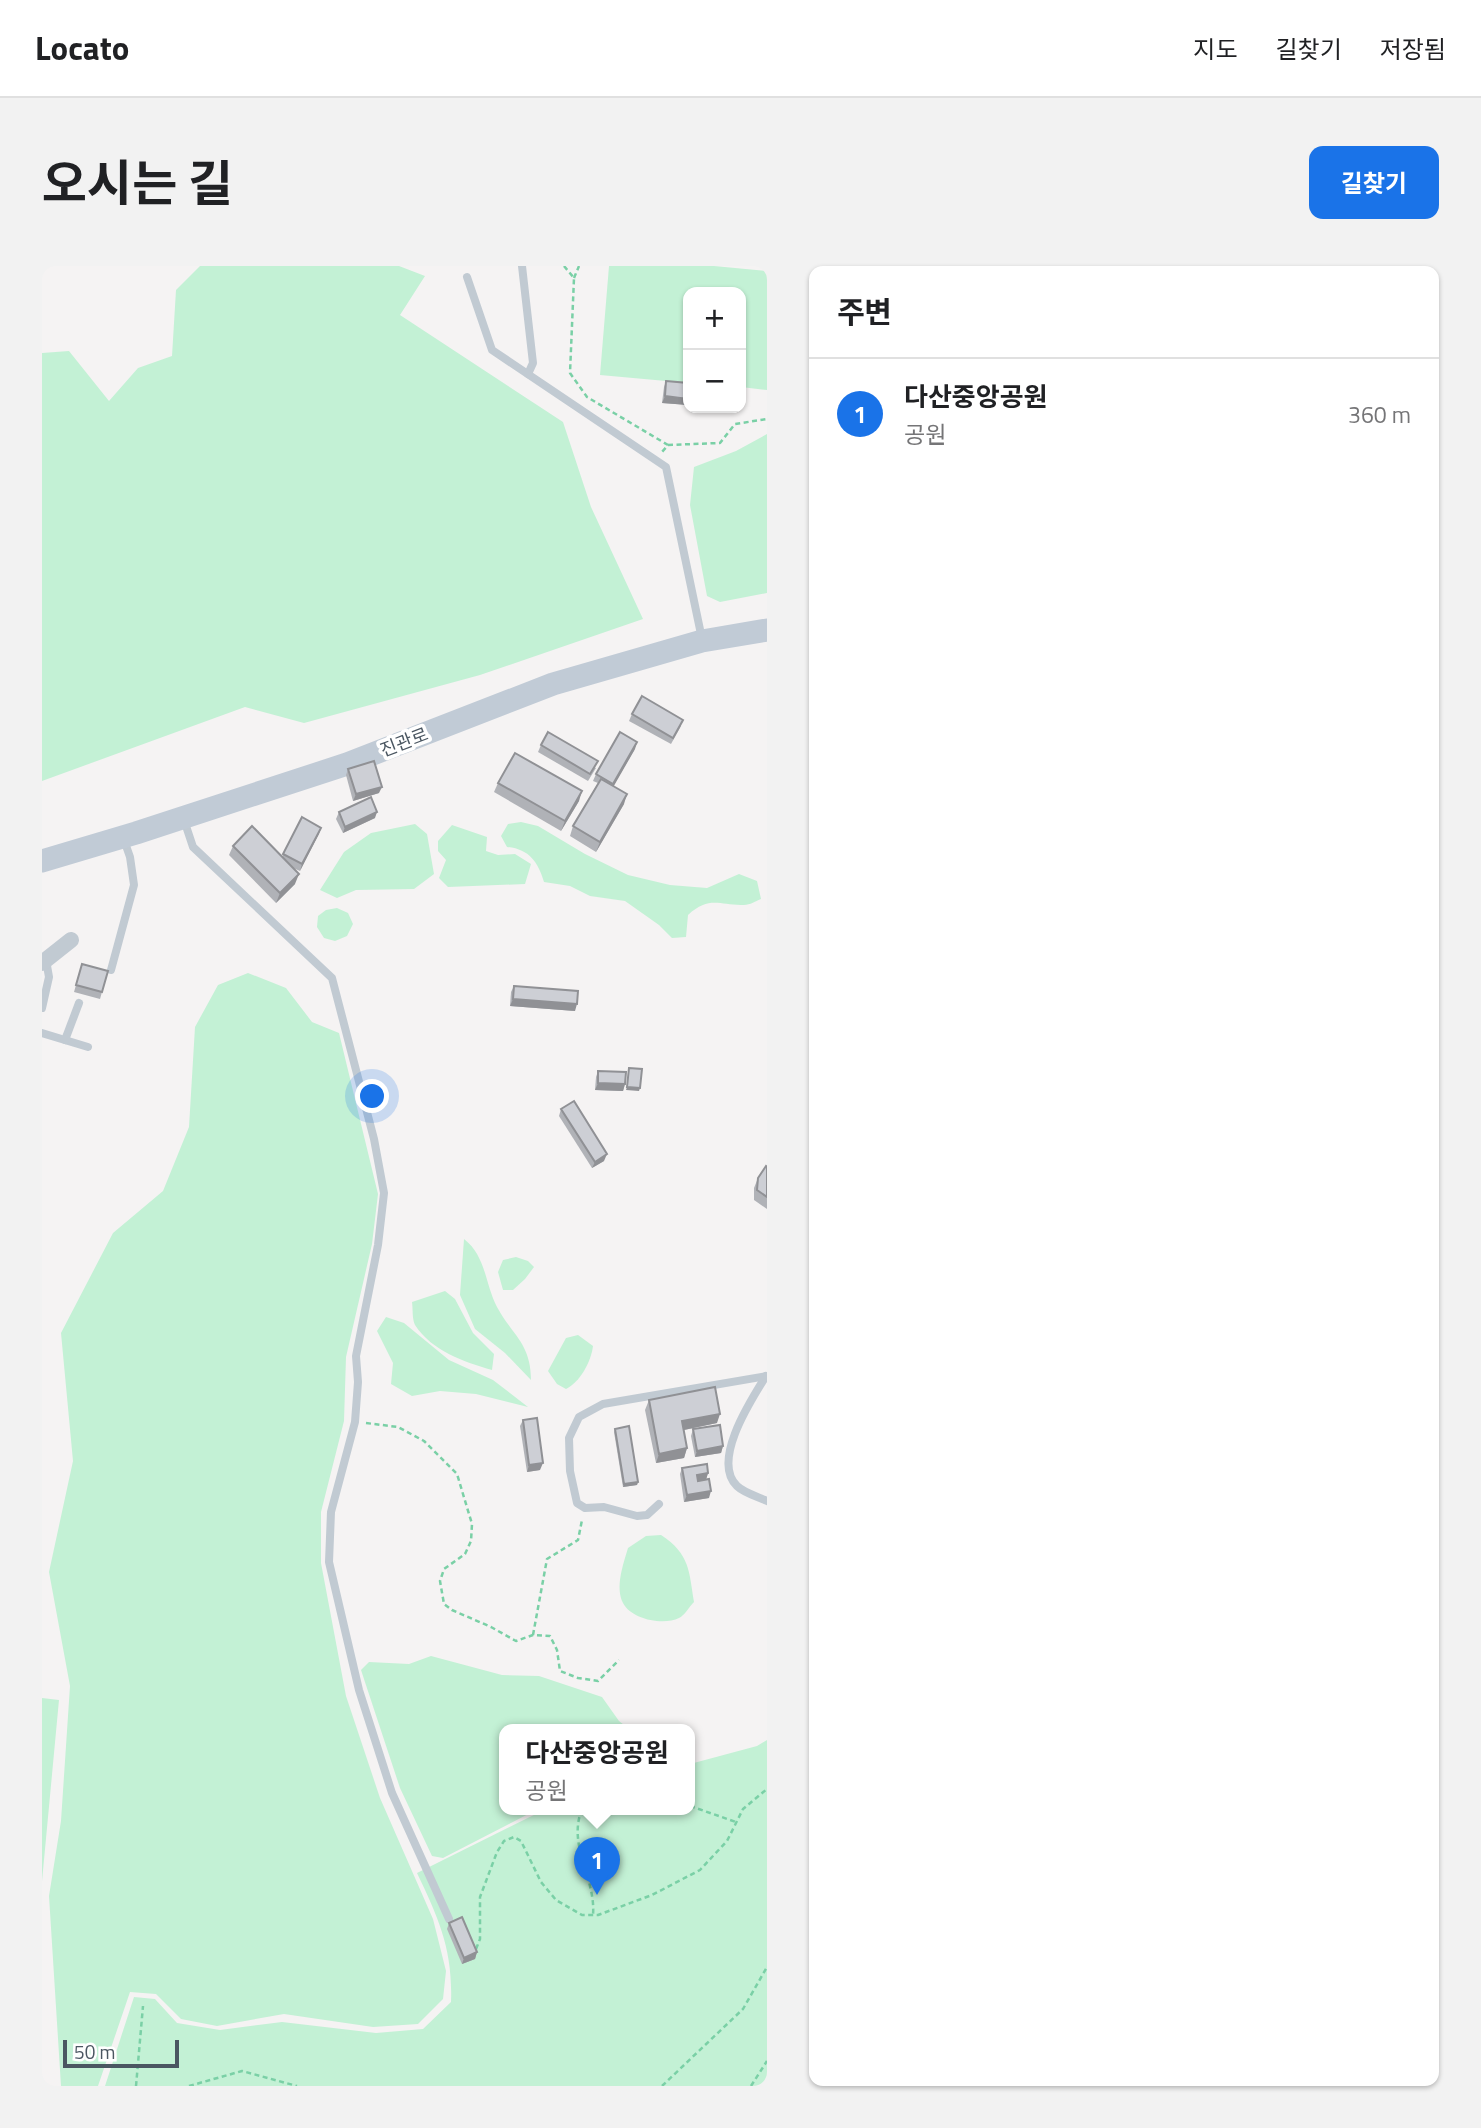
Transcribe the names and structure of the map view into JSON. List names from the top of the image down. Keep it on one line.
{"streets":{"main road":["진관로"]},"scale_bar":"50 m","page":{"header":"Locato","nav":["지도","길찾기","저장됨"],"title":"오시는 길","buttons":"길찾기","heading":"주변","map_buttons":["+","−"],"list":[{"mark":"1","name":"다산중앙공원","note":"공원","value":"360 m"}],"popup":["다산중앙공원","공원"],"pins":"1","scale":"50 m"}}
